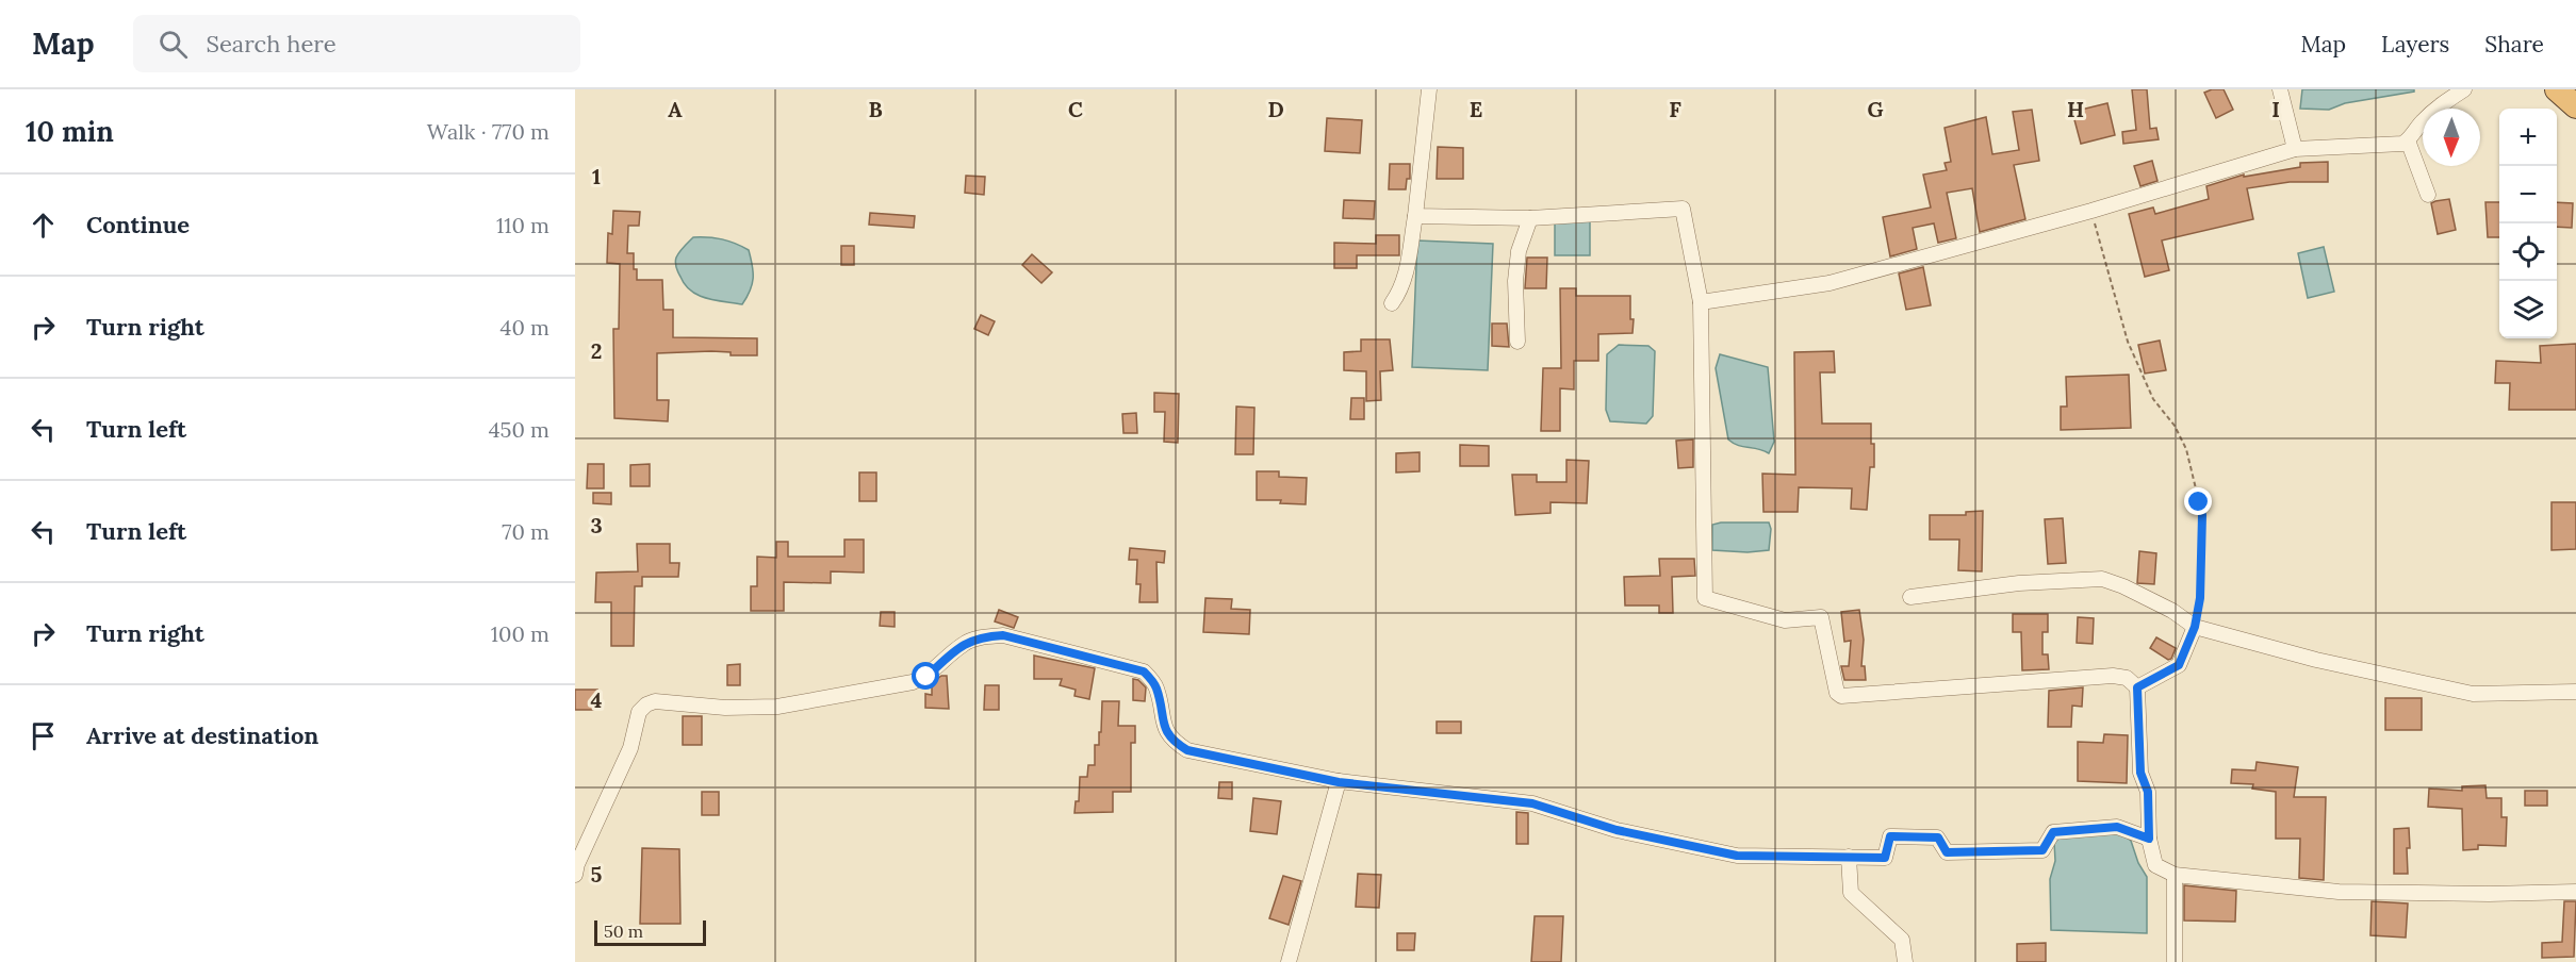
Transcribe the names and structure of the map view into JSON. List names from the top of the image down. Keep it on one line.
{"scale_bar":"50 m","north":"bottom","page":{"header":"Map","search":"Search here","nav":["Map","Layers","Share"],"heading":["10 min","Walk · 770 m"],"map_buttons":["+","−"],"list":[["Continue","110 m"],["Turn right","40 m"],["Turn left","450 m"],["Turn left","70 m"],["Turn right","100 m"],"Arrive at destination"],"scale":"50 m"},"grid":{"columns":["A","B","C","D","E","F","G","H","I"],"rows":["1","2","3","4","5"]}}
